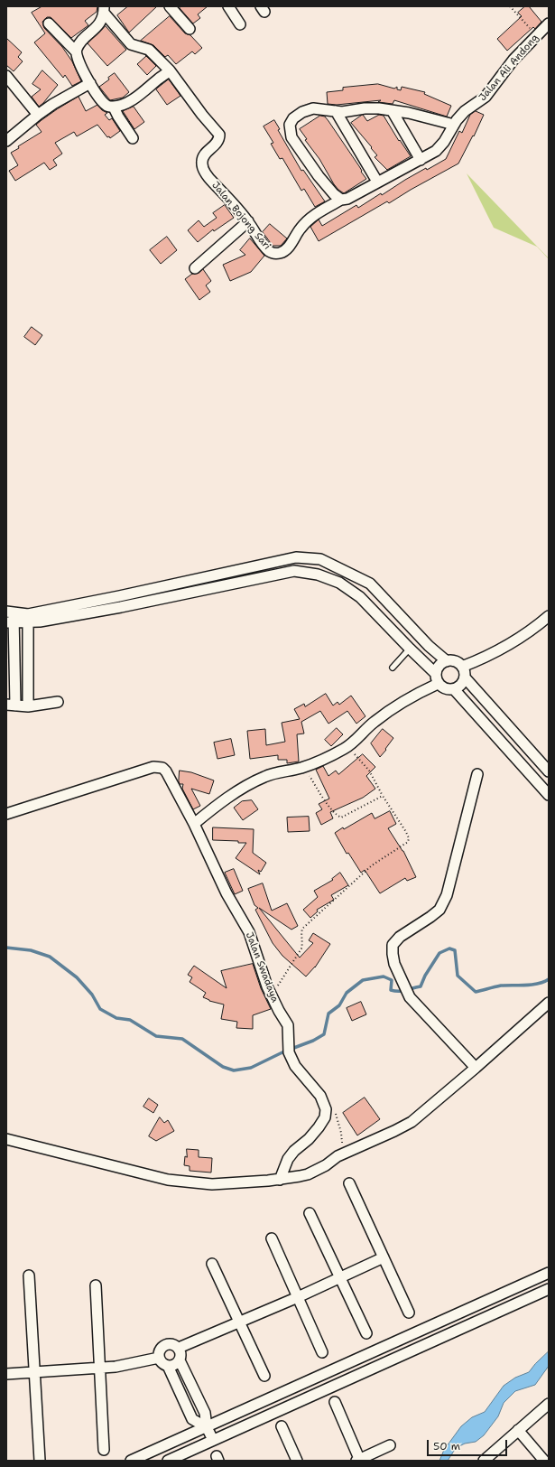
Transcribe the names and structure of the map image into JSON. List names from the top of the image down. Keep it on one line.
{"streets":{"street":["Jalan Ali Andong","Jalan Bojong Sari","Jalan Swadaya"]},"crossings":[["Jalan Ali Andong","Jalan Bojong Sari"]],"scale_bar":"50 m"}
